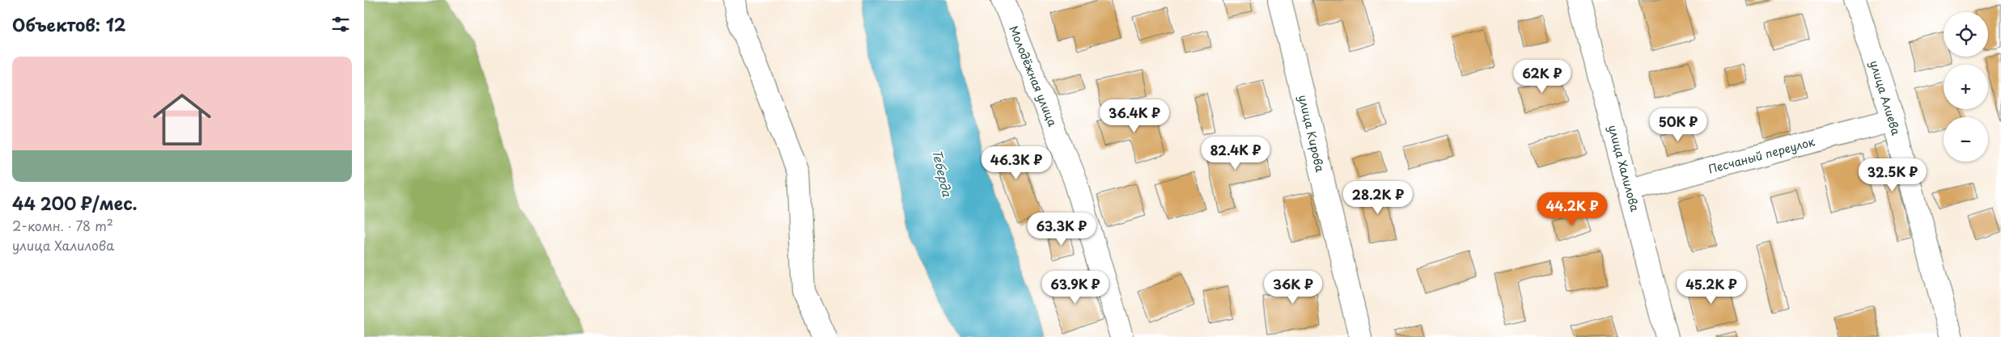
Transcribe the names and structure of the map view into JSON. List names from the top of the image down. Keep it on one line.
{"streets":{"street":["Молодёжная улица","улица Алиева","улица Кирова","Песчаный переулок","улица Халилова"]},"crossings":[["улица Алиева","Песчаный переулок"],["Песчаный переулок","улица Халилова"]],"water":["Теберда"],"page":{"heading":"Объектов: 12","map_buttons":["+","−"],"list":[{"name":"44 200 ₽/мес.","note":"2-комн. · 78 m² · улица Халилова"}],"price":["62K ₽","36.4K ₽","50K ₽","82.4K ₽","46.3K ₽","32.5K ₽","28.2K ₽","44.2K ₽","63.3K ₽","63.9K ₽","36K ₽","45.2K ₽"]}}
